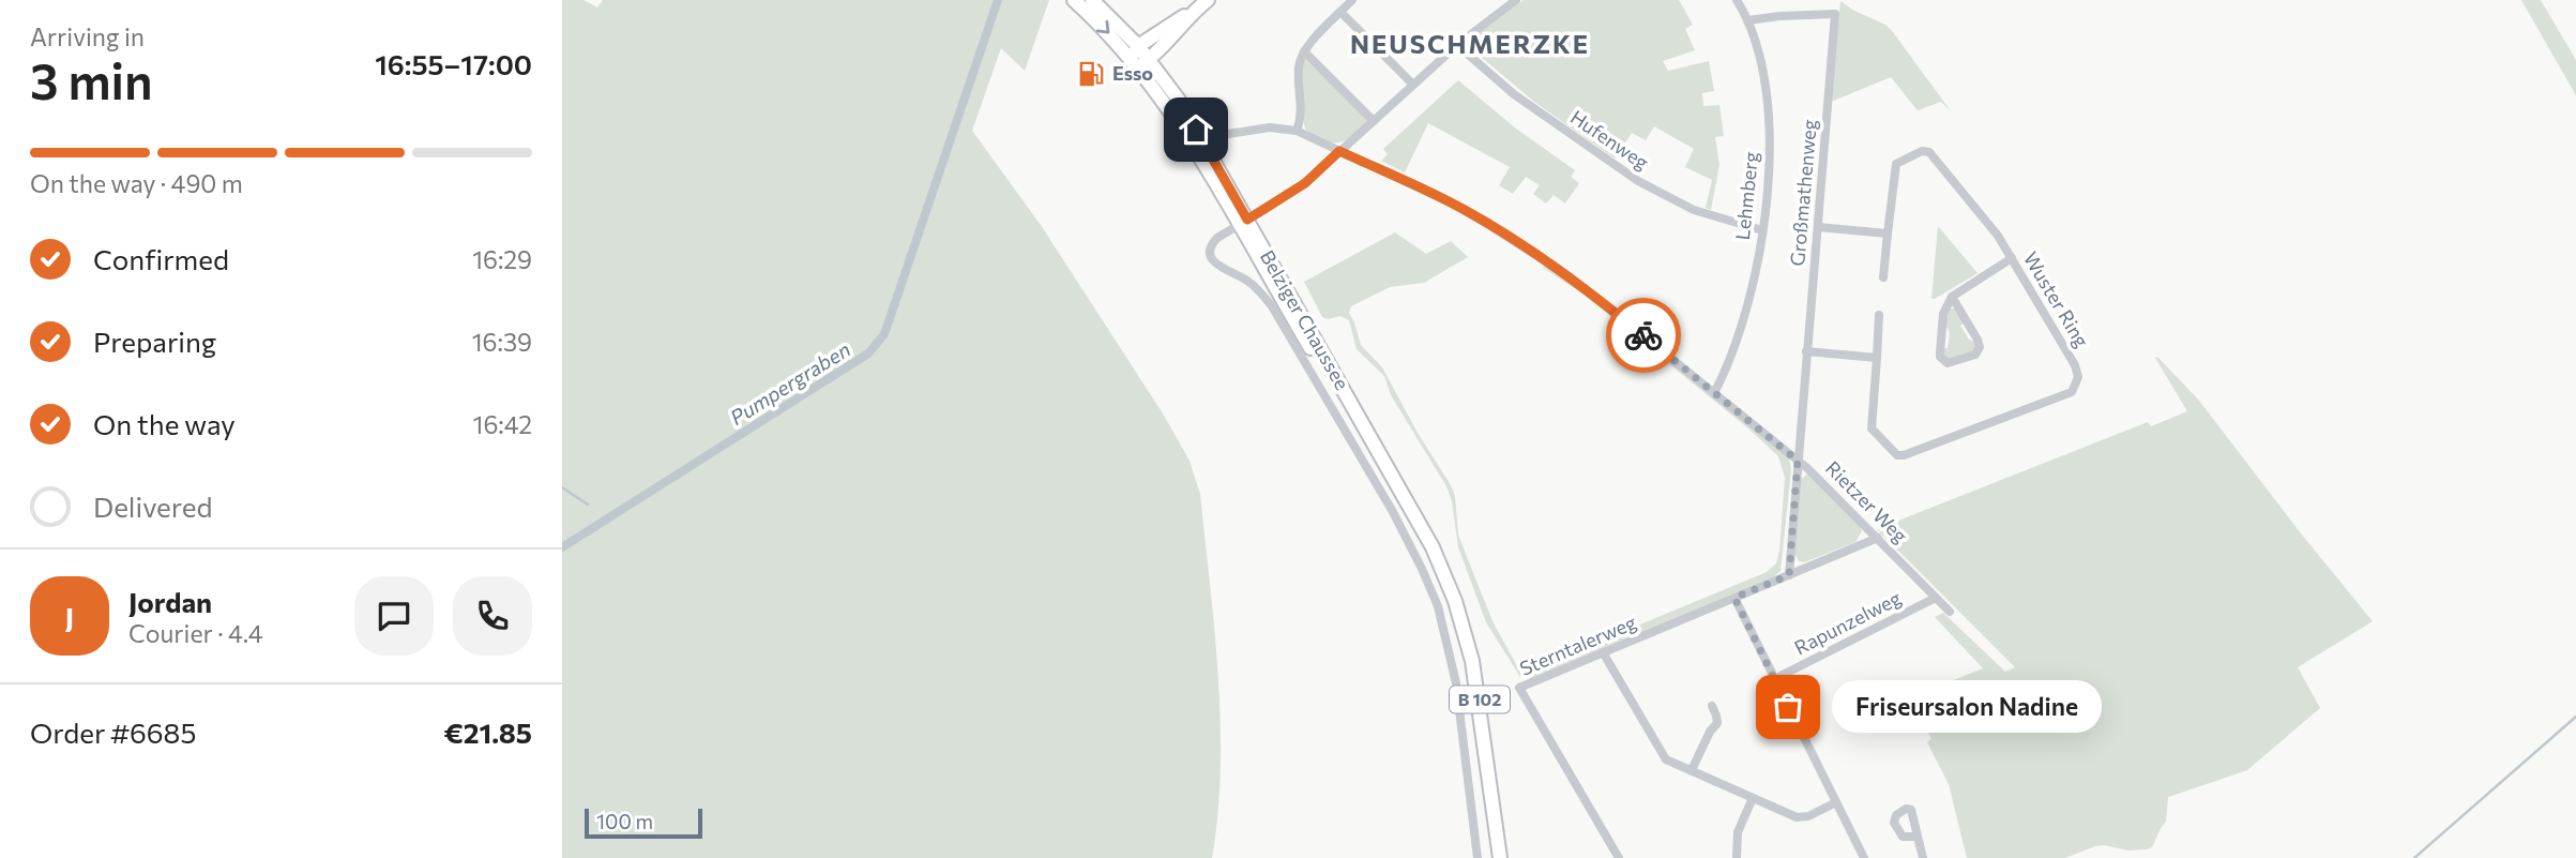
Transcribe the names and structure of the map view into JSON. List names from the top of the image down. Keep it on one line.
{"streets":{"main road":["Belziger Chaussee","B 102"],"street":["Hufenweg","Großmathenweg","Lehmberg","Wuster Ring","Rietzer Weg","Rapunzelweg","Sterntalerweg"]},"crossings":[["Hufenweg","Lehmberg"],["Großmathenweg","Lehmberg"],["Großmathenweg","Rietzer Weg"],["Lehmberg","Rietzer Weg"],["Rietzer Weg","Rapunzelweg"],["Rietzer Weg","Sterntalerweg"]],"districts":["NEUSCHMERZKE"],"water":["Pumpergraben"],"places":{"fuel station":["Esso"],"other":["Friseursalon Nadine"]},"scale_bar":"100 m","page":{"heading":["3 min","Arriving in","16:55–17:00"],"panel":["Jordan","Courier · 4.4","Order #6685","€21.85"],"bar":"On the way · 490 m","list":[["Confirmed","16:29"],["Preparing","16:39"],["On the way","16:42"],"Delivered"],"round":"J","bubble":"Friseursalon Nadine","scale":"100 m"}}
